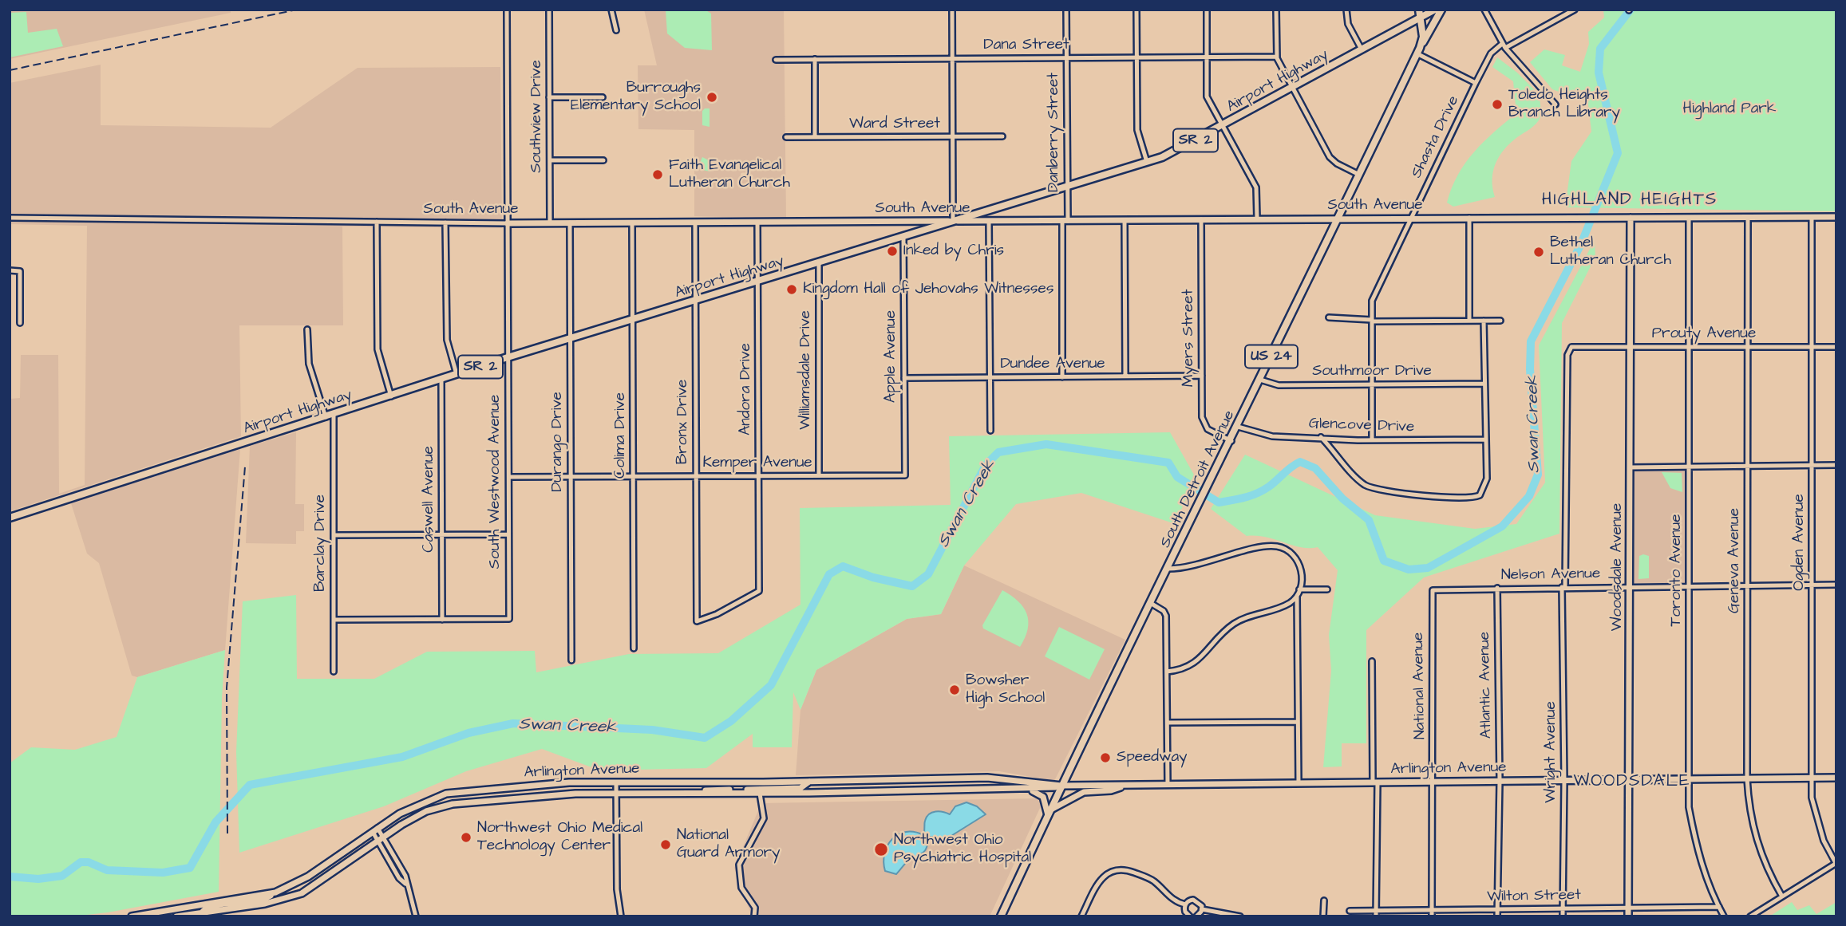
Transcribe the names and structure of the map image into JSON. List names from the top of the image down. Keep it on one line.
{"streets":{"main road":["Airport Highway","SR 2","US 24","South Detroit Avenue"],"street":["Dana Street","Southview Drive","Ward Street","Danberry Street","Shasta Drive","South Avenue","Prouty Avenue","Myers Street","Apple Avenue","Dundee Avenue","Williamsdale Drive","Southmoor Drive","Andora Drive","Bronx Drive","Glencove Drive","Colima Drive","Durango Drive","Kemper Avenue","South Westwood Avenue","Caswell Avenue","Ogden Avenue","Barclay Drive","Geneva Avenue","Woodsdale Avenue","Toronto Avenue","Nelson Avenue","Atlantic Avenue","National Avenue","Wright Avenue","Arlington Avenue","Wilton Street"]},"crossings":[["Dana Street","Danberry Street"],["Airport Highway","Danberry Street"],["Airport Highway","South Avenue"],["Airport Highway","Apple Avenue"],["Airport Highway","US 24"],["Airport Highway","Williamsdale Drive"],["Airport Highway","Andora Drive"],["Airport Highway","Bronx Drive"],["Airport Highway","Colima Drive"],["Airport Highway","Durango Drive"],["Airport Highway","South Westwood Avenue"],["Airport Highway","Caswell Avenue"],["Airport Highway","Barclay Drive"],["Southview Drive","South Avenue"],["Danberry Street","South Avenue"],["Danberry Street","Dundee Avenue"],["Shasta Drive","South Avenue"],["Shasta Drive","Southmoor Drive"],["Shasta Drive","Glencove Drive"],["South Avenue","Myers Street"],["South Avenue","Andora Drive"],["South Avenue","Bronx Drive"],["South Avenue","Colima Drive"],["South Avenue","Durango Drive"],["South Avenue","South Detroit Avenue"],["South Avenue","South Westwood Avenue"],["South Avenue","Ogden Avenue"],["South Avenue","Geneva Avenue"],["South Avenue","Woodsdale Avenue"],["South Avenue","Toronto Avenue"],["Prouty Avenue","Ogden Avenue"],["Prouty Avenue","Geneva Avenue"],["Prouty Avenue","Woodsdale Avenue"],["Prouty Avenue","Toronto Avenue"],["Prouty Avenue","Wright Avenue"],["Myers Street","Dundee Avenue"],["Myers Street","South Detroit Avenue"],["Apple Avenue","Dundee Avenue"],["Apple Avenue","Kemper Avenue"],["US 24","South Detroit Avenue"],["Williamsdale Drive","Kemper Avenue"],["Southmoor Drive","South Detroit Avenue"],["Andora Drive","Bronx Drive"],["Andora Drive","Kemper Avenue"],["Bronx Drive","Kemper Avenue"],["Glencove Drive","South Detroit Avenue"],["Colima Drive","Kemper Avenue"],["Durango Drive","Kemper Avenue"],["Kemper Avenue","South Westwood Avenue"],["South Detroit Avenue","Arlington Avenue"],["South Westwood Avenue","Caswell Avenue"],["Ogden Avenue","Nelson Avenue"],["Ogden Avenue","Arlington Avenue"],["Geneva Avenue","Nelson Avenue"],["Geneva Avenue","Arlington Avenue"],["Woodsdale Avenue","Nelson Avenue"],["Woodsdale Avenue","Arlington Avenue"],["Woodsdale Avenue","Wilton Street"],["Toronto Avenue","Nelson Avenue"],["Toronto Avenue","Arlington Avenue"],["Toronto Avenue","Wilton Street"],["Nelson Avenue","Atlantic Avenue"],["Nelson Avenue","National Avenue"],["Nelson Avenue","Wright Avenue"],["Atlantic Avenue","Arlington Avenue"],["Atlantic Avenue","Wilton Street"],["National Avenue","Arlington Avenue"],["National Avenue","Wilton Street"],["Wright Avenue","Arlington Avenue"],["Wright Avenue","Wilton Street"]],"districts":["HIGHLAND HEIGHTS","WOODSDALE"],"water":["Swan Creek"],"parks":["Highland Park"],"places":["Burroughs Elementary School","Toledo Heights Branch Library","Faith Evangelical Lutheran Church","Inked by Chris","Bethel Lutheran Church","Kingdom Hall of Jehovahs Witnesses","Bowsher High School","Speedway","Northwest Ohio Medical Technology Center","National Guard Armory","Northwest Ohio Psychiatric Hospital"]}
